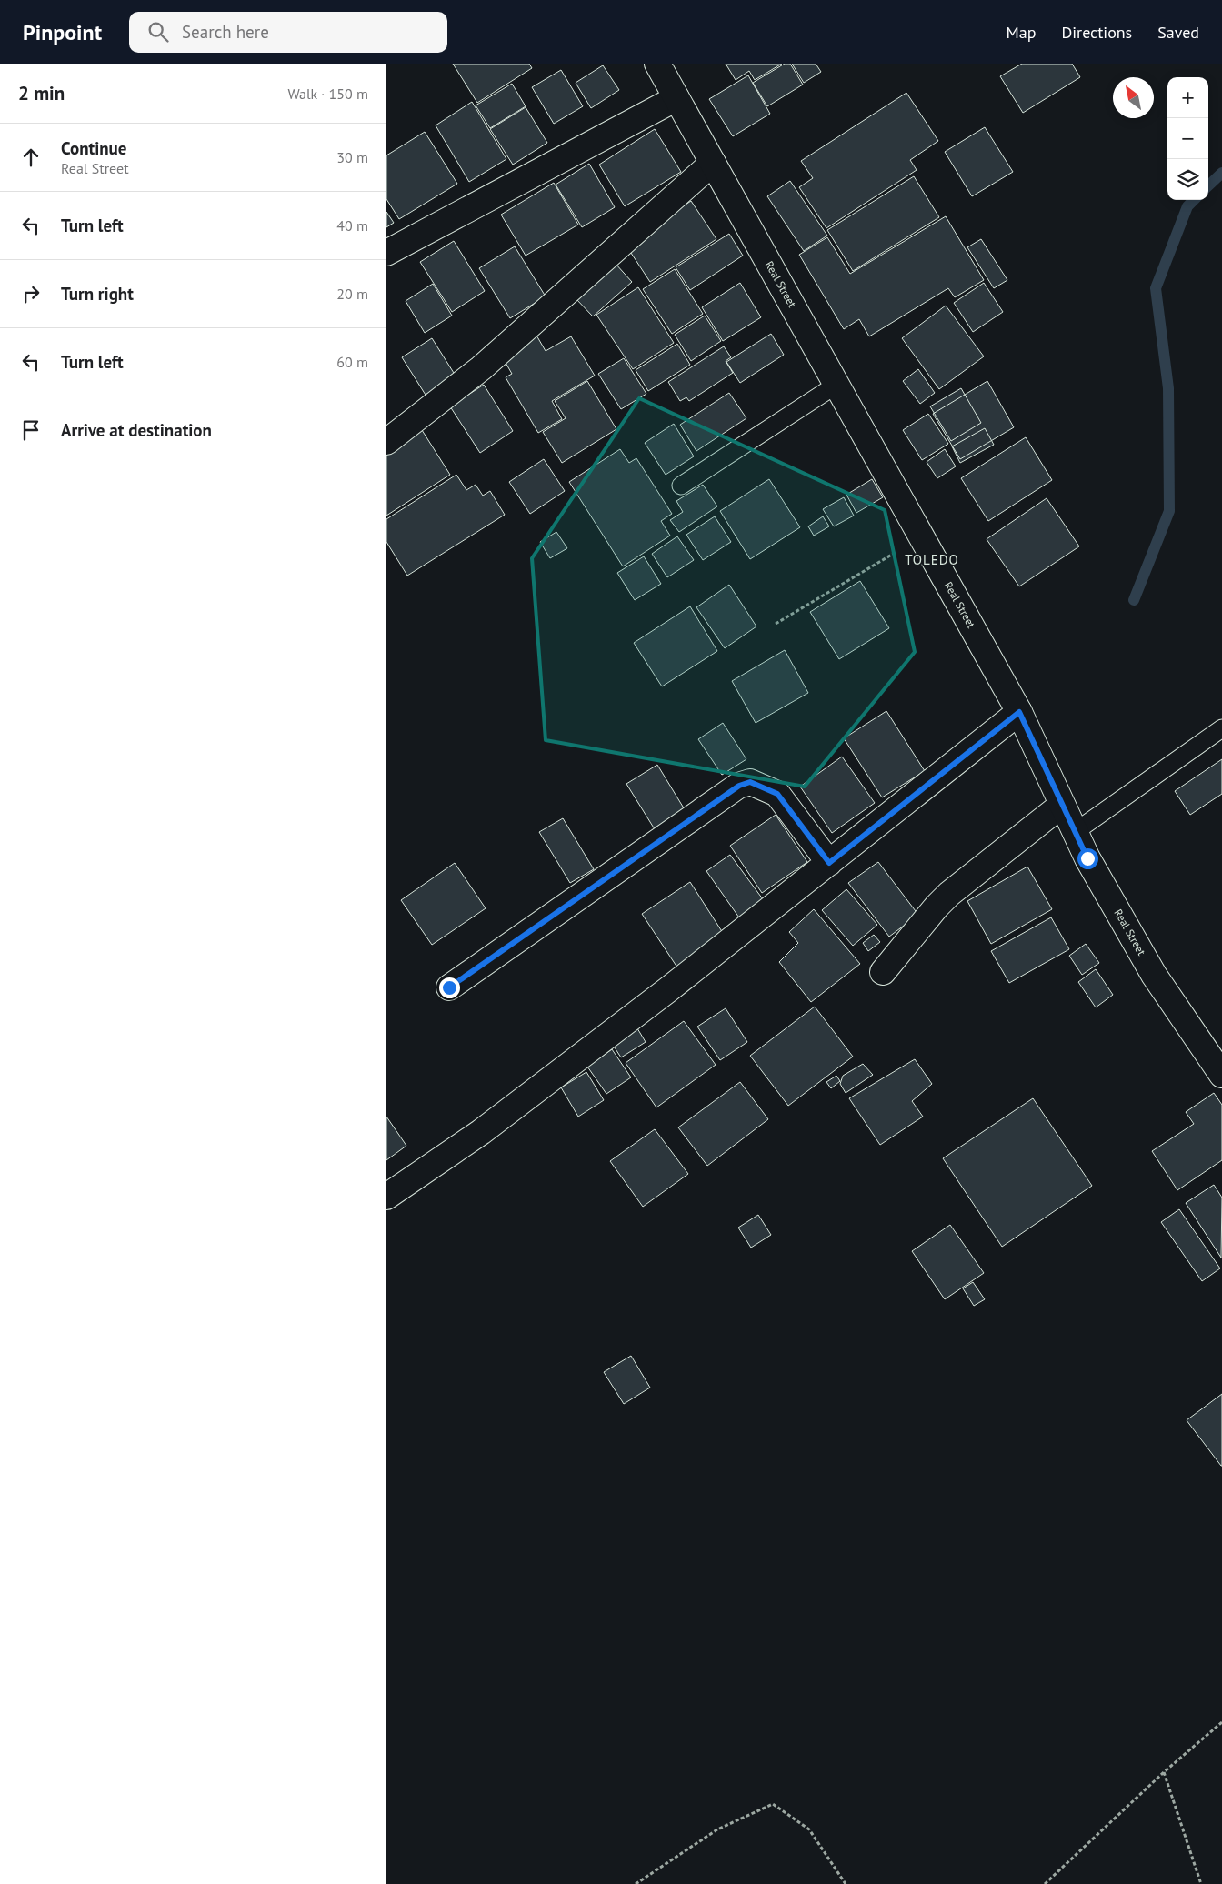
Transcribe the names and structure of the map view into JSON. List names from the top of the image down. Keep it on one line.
{"streets":{"street":["Real Street"]},"districts":["TOLEDO"],"north":"top left","page":{"header":"Pinpoint","search":"Search here","nav":["Map","Directions","Saved"],"heading":["2 min","Walk · 150 m"],"map_buttons":["+","−"],"list":[["Continue","Real Street","30 m"],["Turn left","40 m"],["Turn right","20 m"],["Turn left","60 m"],"Arrive at destination"]}}
